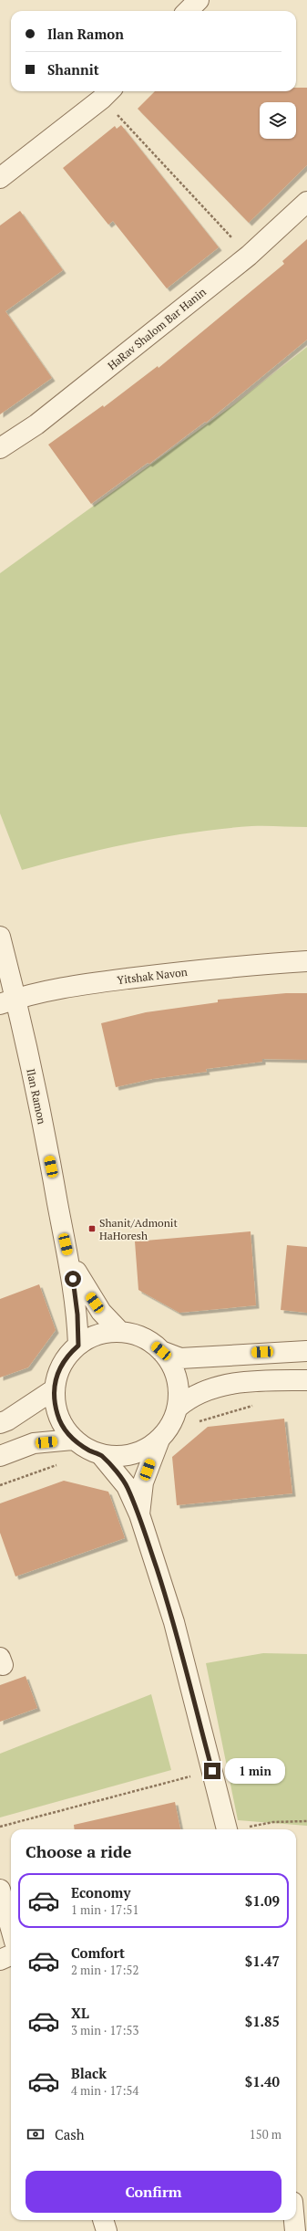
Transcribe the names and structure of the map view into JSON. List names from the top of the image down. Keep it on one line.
{"streets":{"street":["HaRav Shalom Bar Hanin","Yitshak Navon","Ilan Ramon"]},"crossings":[["Yitshak Navon","Ilan Ramon"]],"places":{"transit":["Shanit/Admonit HaHoresh"]},"page":{"banner":["Ilan Ramon","Shannit"],"bubble":"1 min","heading":"Choose a ride","list":[{"name":"Economy","note":"1 min · 17:51","value":"$1.09"},{"name":"Comfort","note":"2 min · 17:52","value":"$1.47"},{"name":"XL","note":"3 min · 17:53","value":"$1.85"},{"name":"Black","note":"4 min · 17:54","value":"$1.40"}],"pay":["Cash","150 m"],"buttons":"Confirm"}}
